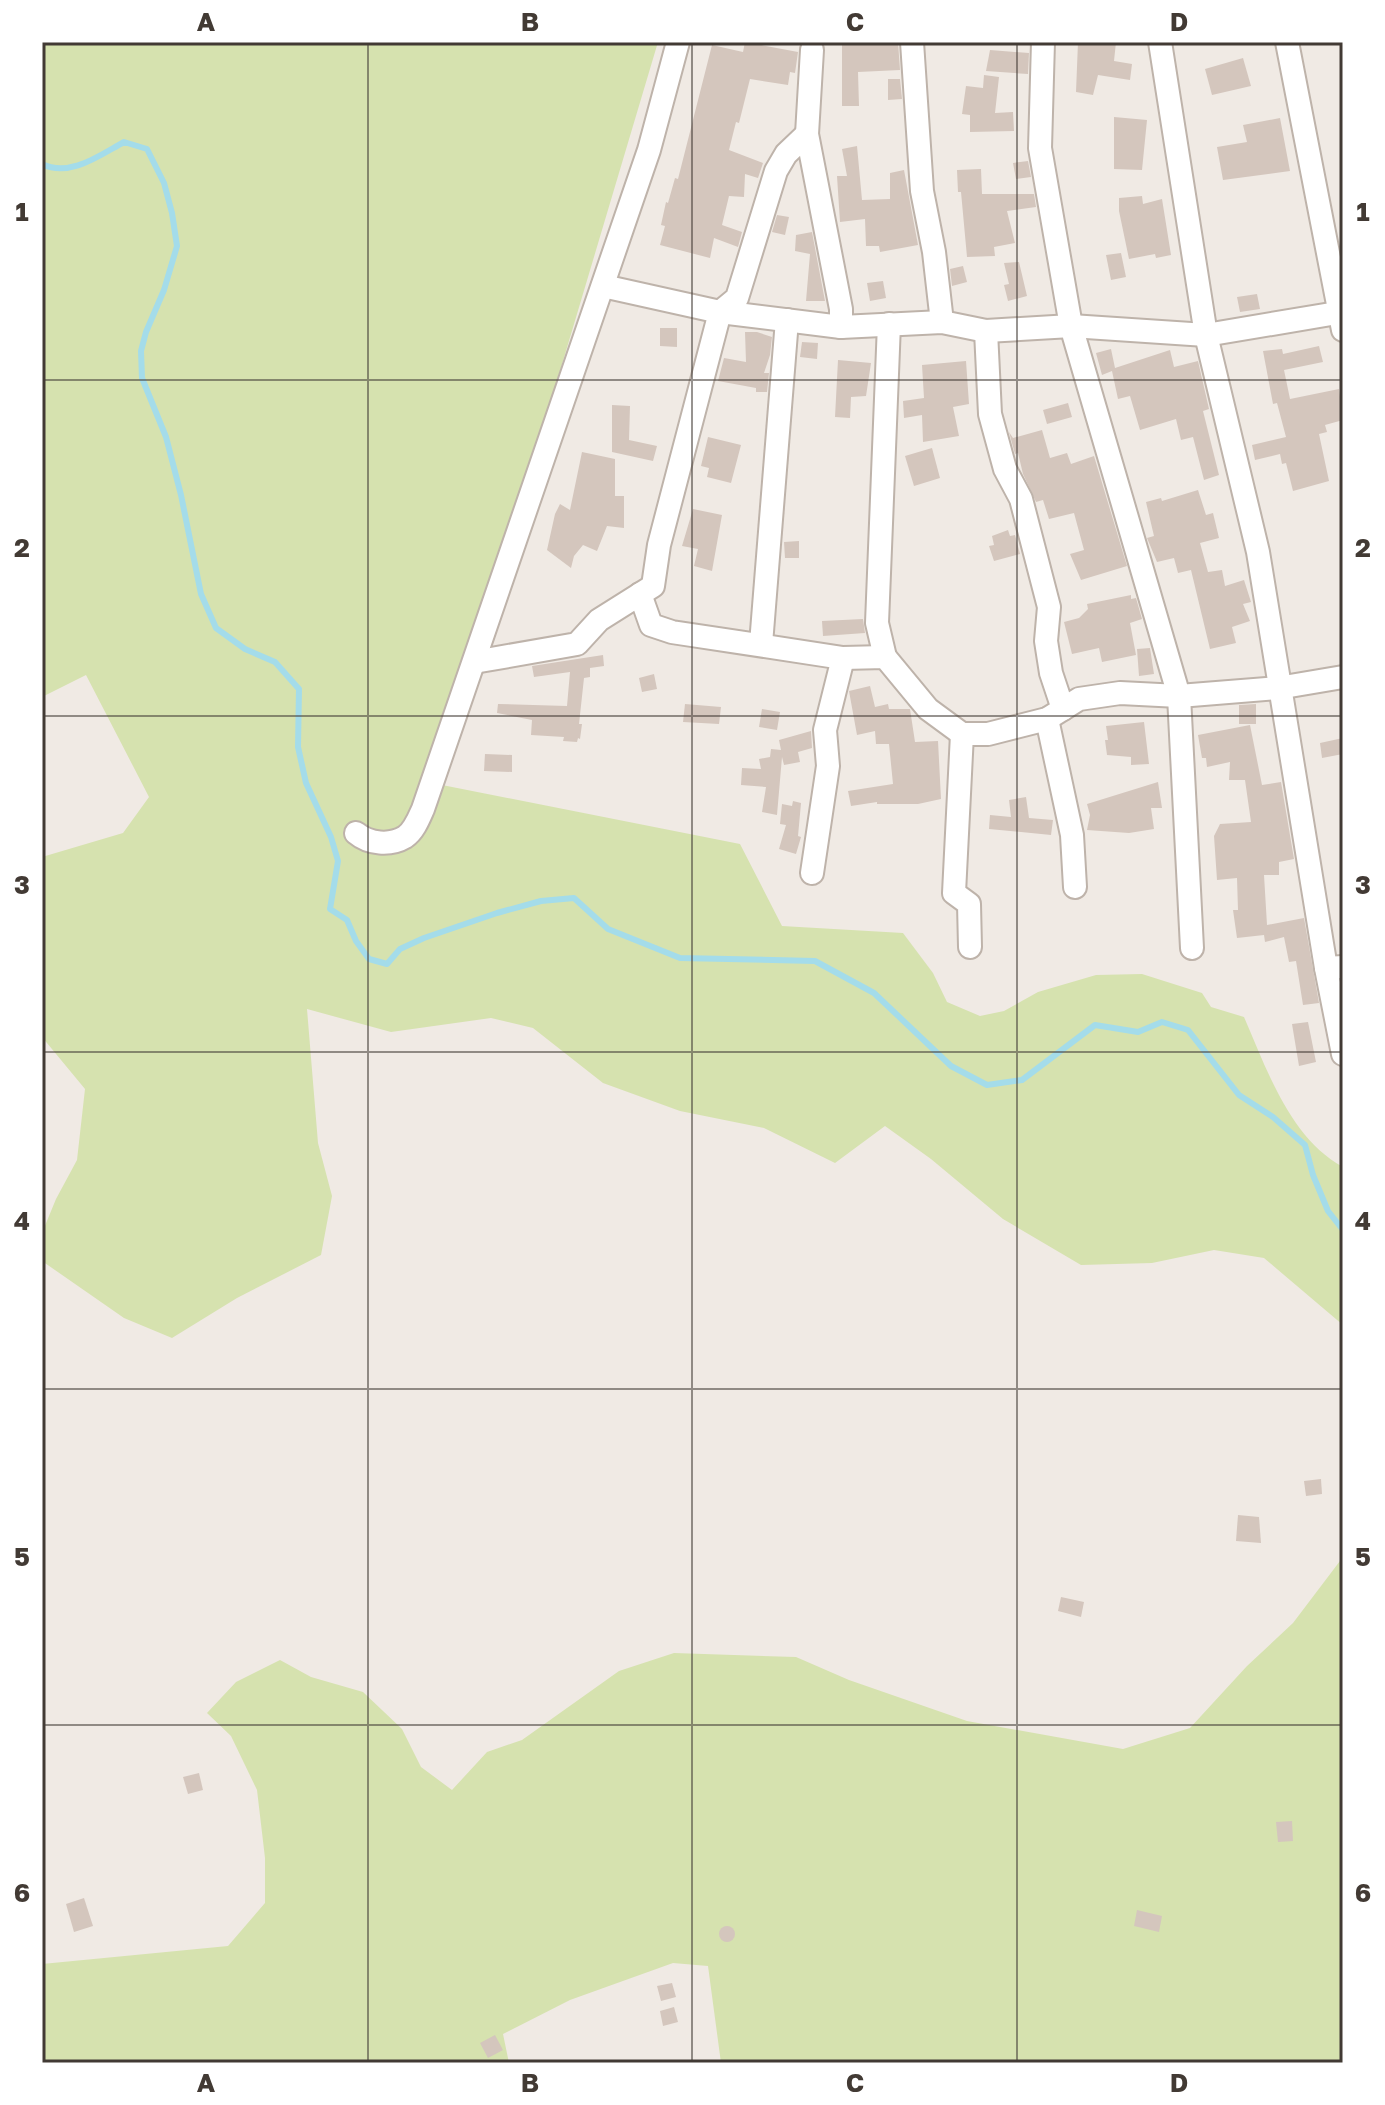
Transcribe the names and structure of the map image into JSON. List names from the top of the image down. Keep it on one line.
{"grid":{"columns":["A","B","C","D"],"rows":["1","2","3","4","5","6"]}}
